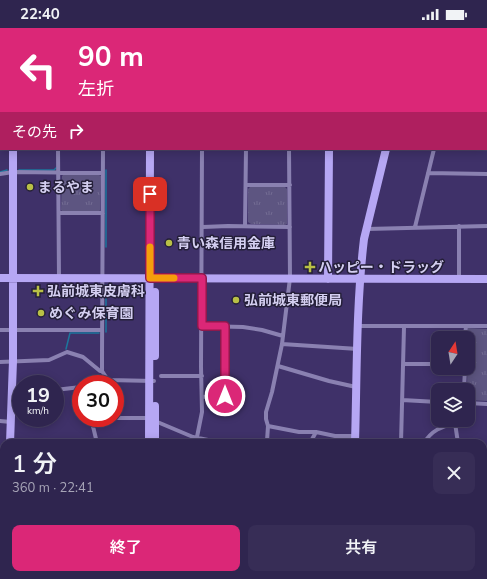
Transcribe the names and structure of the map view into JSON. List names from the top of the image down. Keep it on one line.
{"places":{"other":["まるやま","青い森信用金庫","弘前城東郵便局","めぐみ保育園"],"health":["ハッピー・ドラッグ","弘前城東皮膚科"]},"north":"top","page":{"status":"22:40","turn":["90 m","左折"],"then":"その先","speed":"19 km/h","limit":"30","heading":["1 分","360 m · 22:41"],"buttons":["終了","共有"]}}
